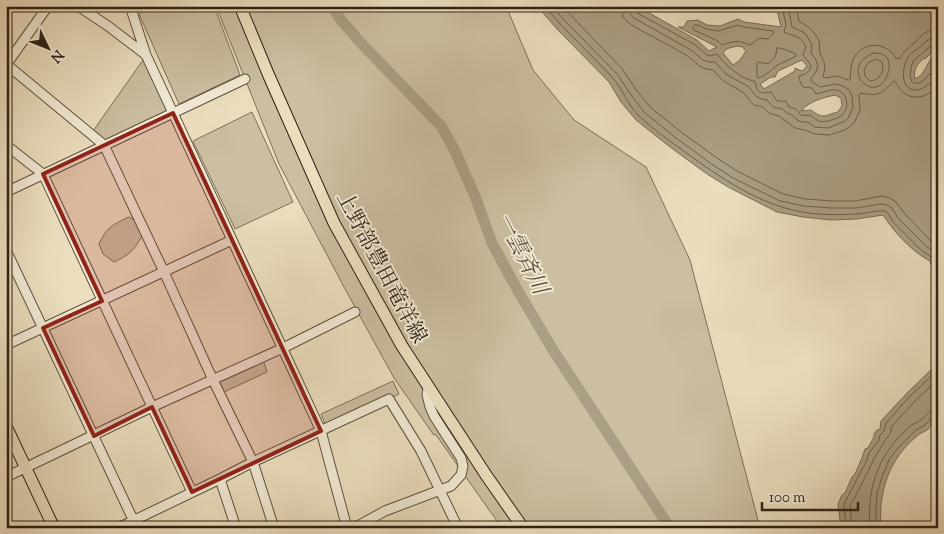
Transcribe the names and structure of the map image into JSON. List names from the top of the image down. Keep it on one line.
{"streets":{"main road":["上野部豊田竜洋線"]},"water":["一雲斉川"],"scale_bar":"100 m","north":"bottom right"}
